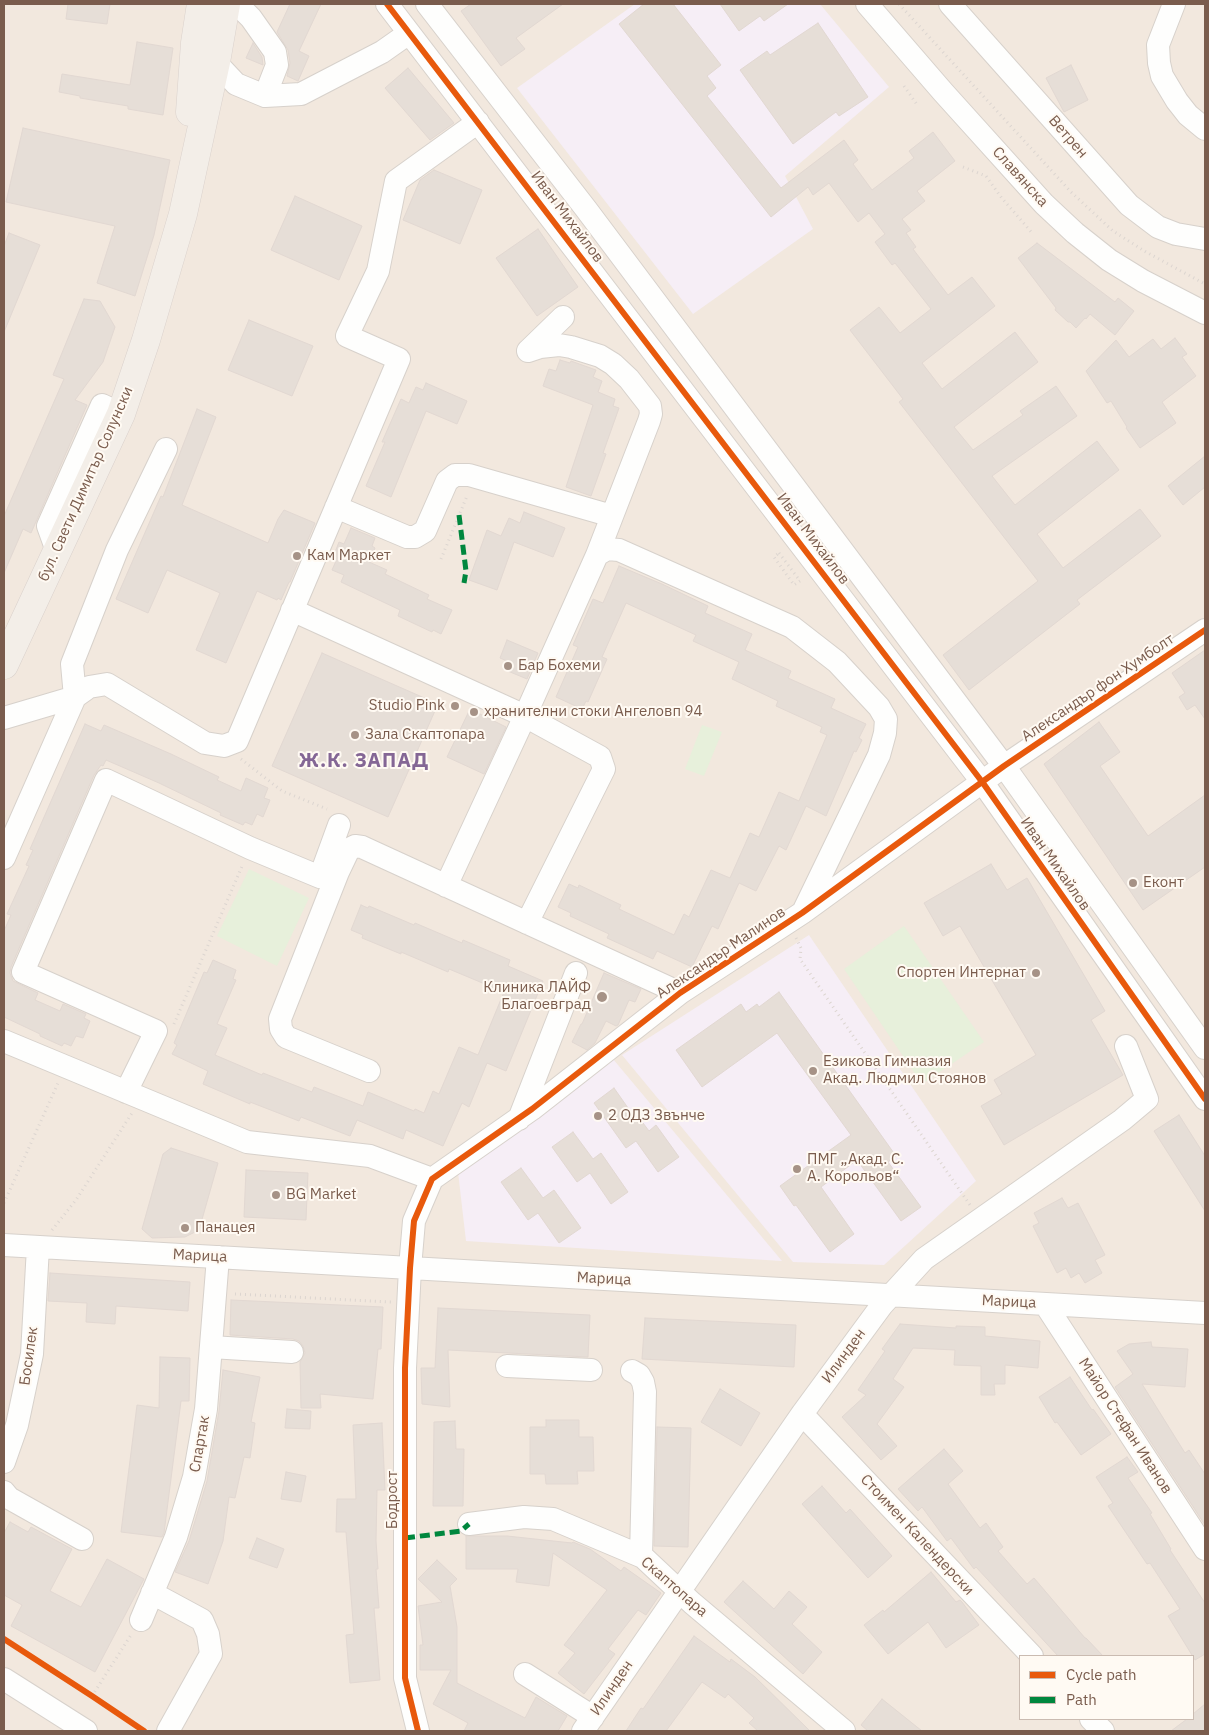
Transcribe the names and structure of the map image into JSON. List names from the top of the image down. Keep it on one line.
{"streets":{"main road":["бул. Свети Димитър Солунски"],"street":["Ветрен","Славянска","Иван Михайлов","Александър фон Хумболт","Александър Малинов","Марица","Босилек","Илинден","Майор Стефан Иванов","Спартак","Бодрост","Стоимен Календерски","Скаптопара"]},"crossings":[["Иван Михайлов","Александър фон Хумболт"],["Иван Михайлов","Александър Малинов"],["Александър фон Хумболт","Александър Малинов"],["Марица","Босилек"],["Марица","Илинден"],["Марица","Майор Стефан Иванов"],["Марица","Спартак"],["Марица","Бодрост"],["Илинден","Стоимен Календерски"],["Илинден","Скаптопара"]],"districts":["Ж.К. ЗАПАД"],"places":["Кам Маркет","Бар Бохеми","Studio Pink","хранителни стоки Ангеловп 94","Зала Скаптопара","Еконт","Спортен Интернат","Клиника ЛАЙФ Благоевград","Езикова Гимназия Акад. Людмил Стоянов","2 ОДЗ Звънче","ПМГ „Акад. С. А. Корольов“","BG Market","Панацея"],"legend":["Cycle path","Path"]}
